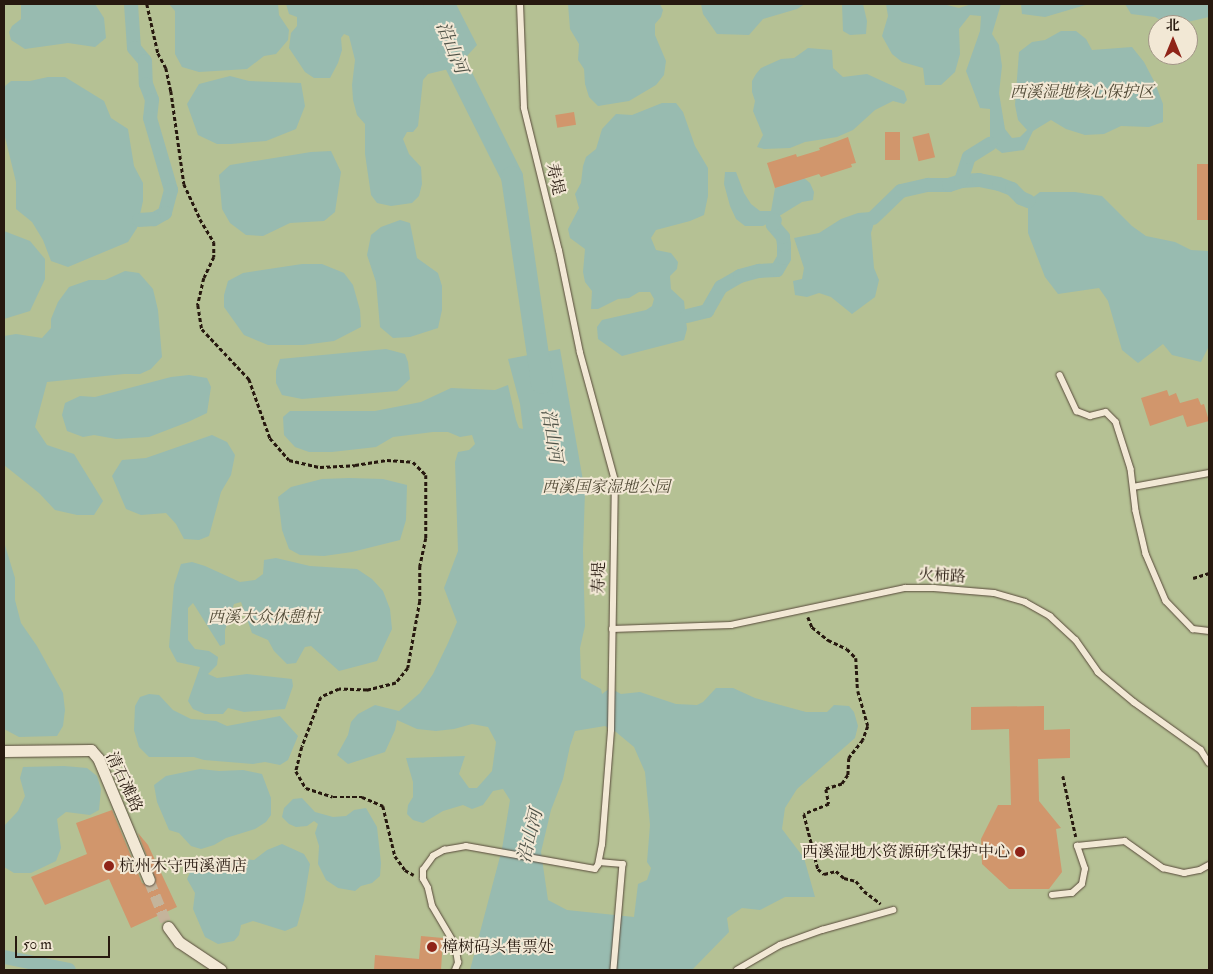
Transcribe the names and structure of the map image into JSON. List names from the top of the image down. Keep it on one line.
{"streets":{"street":["清石滩路"],"lane":["寿堤","火柿路"]},"crossings":[["寿堤","火柿路"]],"water":["沿山河"],"parks":["西溪湿地核心保护区","西溪国家湿地公园","西溪大众休憩村"],"places":["西溪湿地水资源研究保护中心","杭州木守西溪酒店","樟树码头售票处"],"scale_bar":"50 m","north":"top"}
